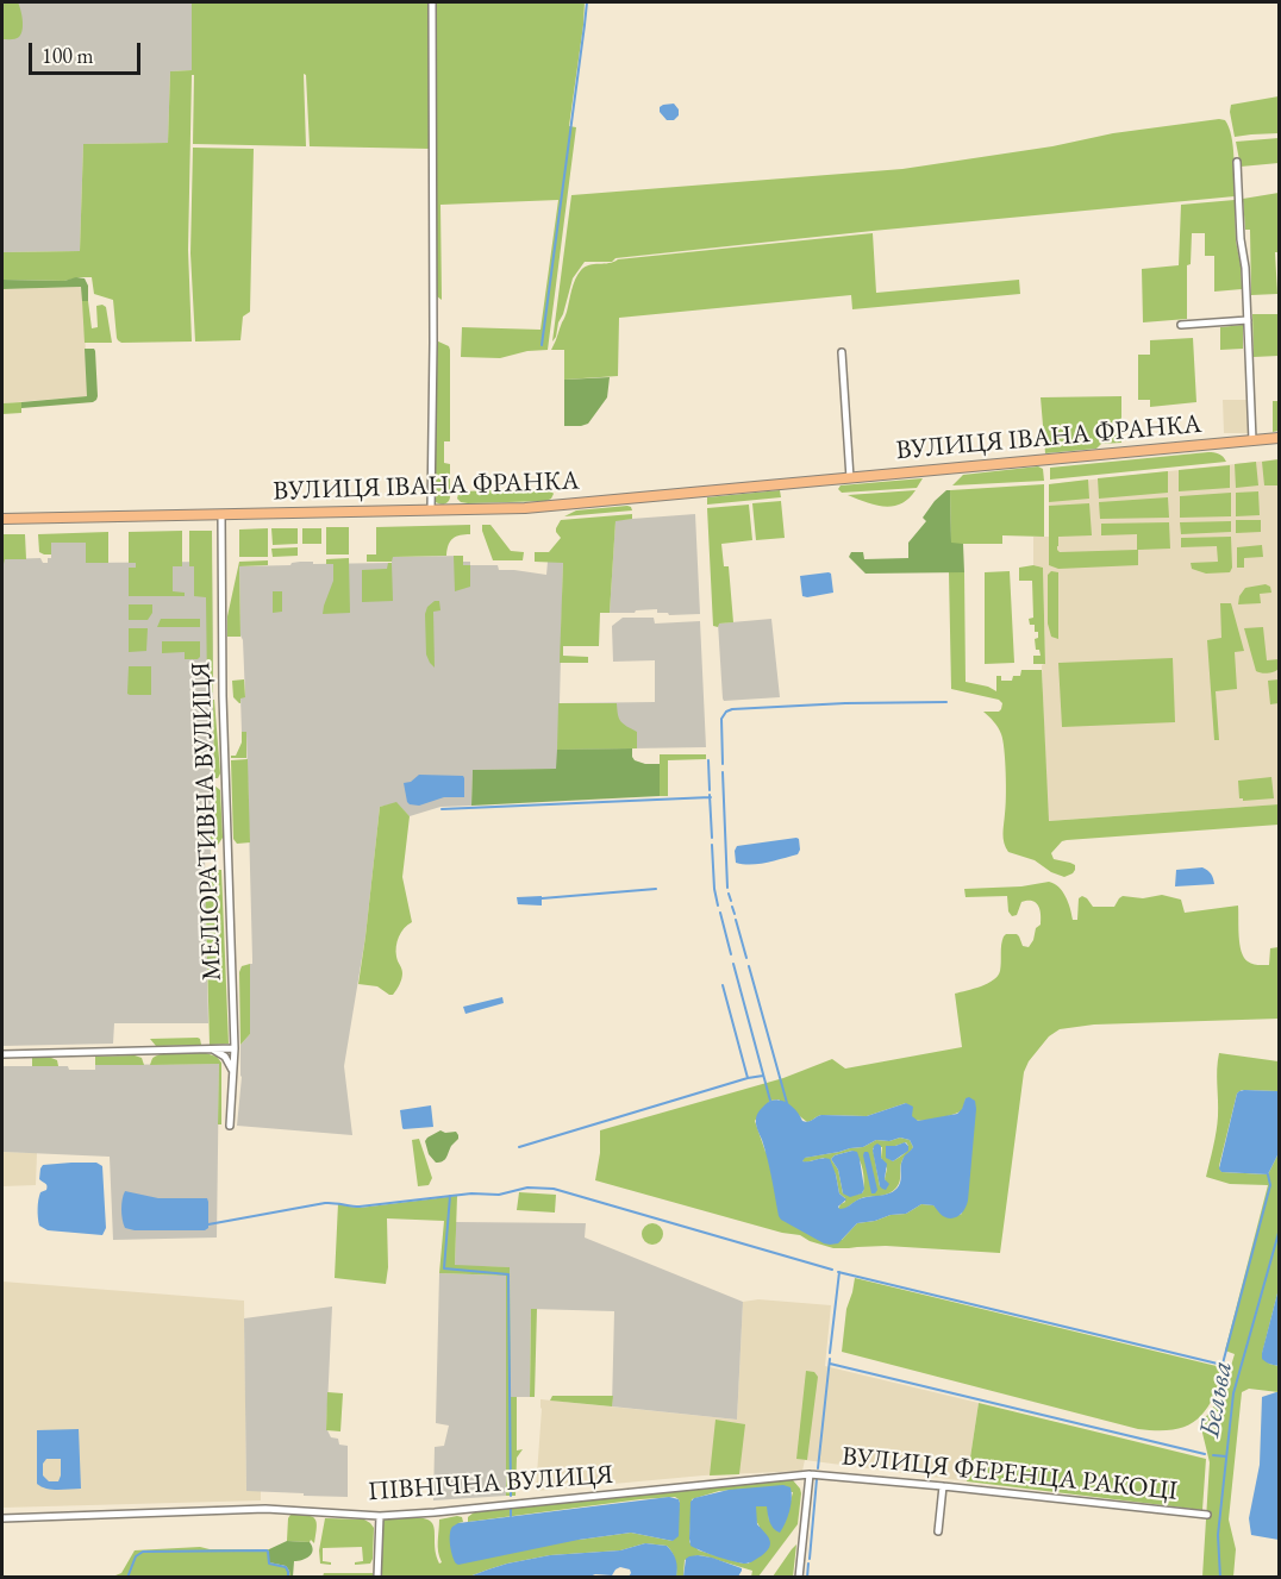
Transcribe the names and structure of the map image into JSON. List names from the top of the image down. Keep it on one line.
{"streets":{"main road":["ВУЛИЦЯ ІВАНА ФРАНКА"],"street":["МЕЛІОРАТИВНА ВУЛИЦЯ","ВУЛИЦЯ ФЕРЕНЦА РАКОЦІ","ПІВНІЧНА ВУЛИЦЯ"]},"crossings":[["ВУЛИЦЯ ІВАНА ФРАНКА","МЕЛІОРАТИВНА ВУЛИЦЯ"],["ВУЛИЦЯ ФЕРЕНЦА РАКОЦІ","ПІВНІЧНА ВУЛИЦЯ"]],"water":["Бельва"],"scale_bar":"100 m"}
